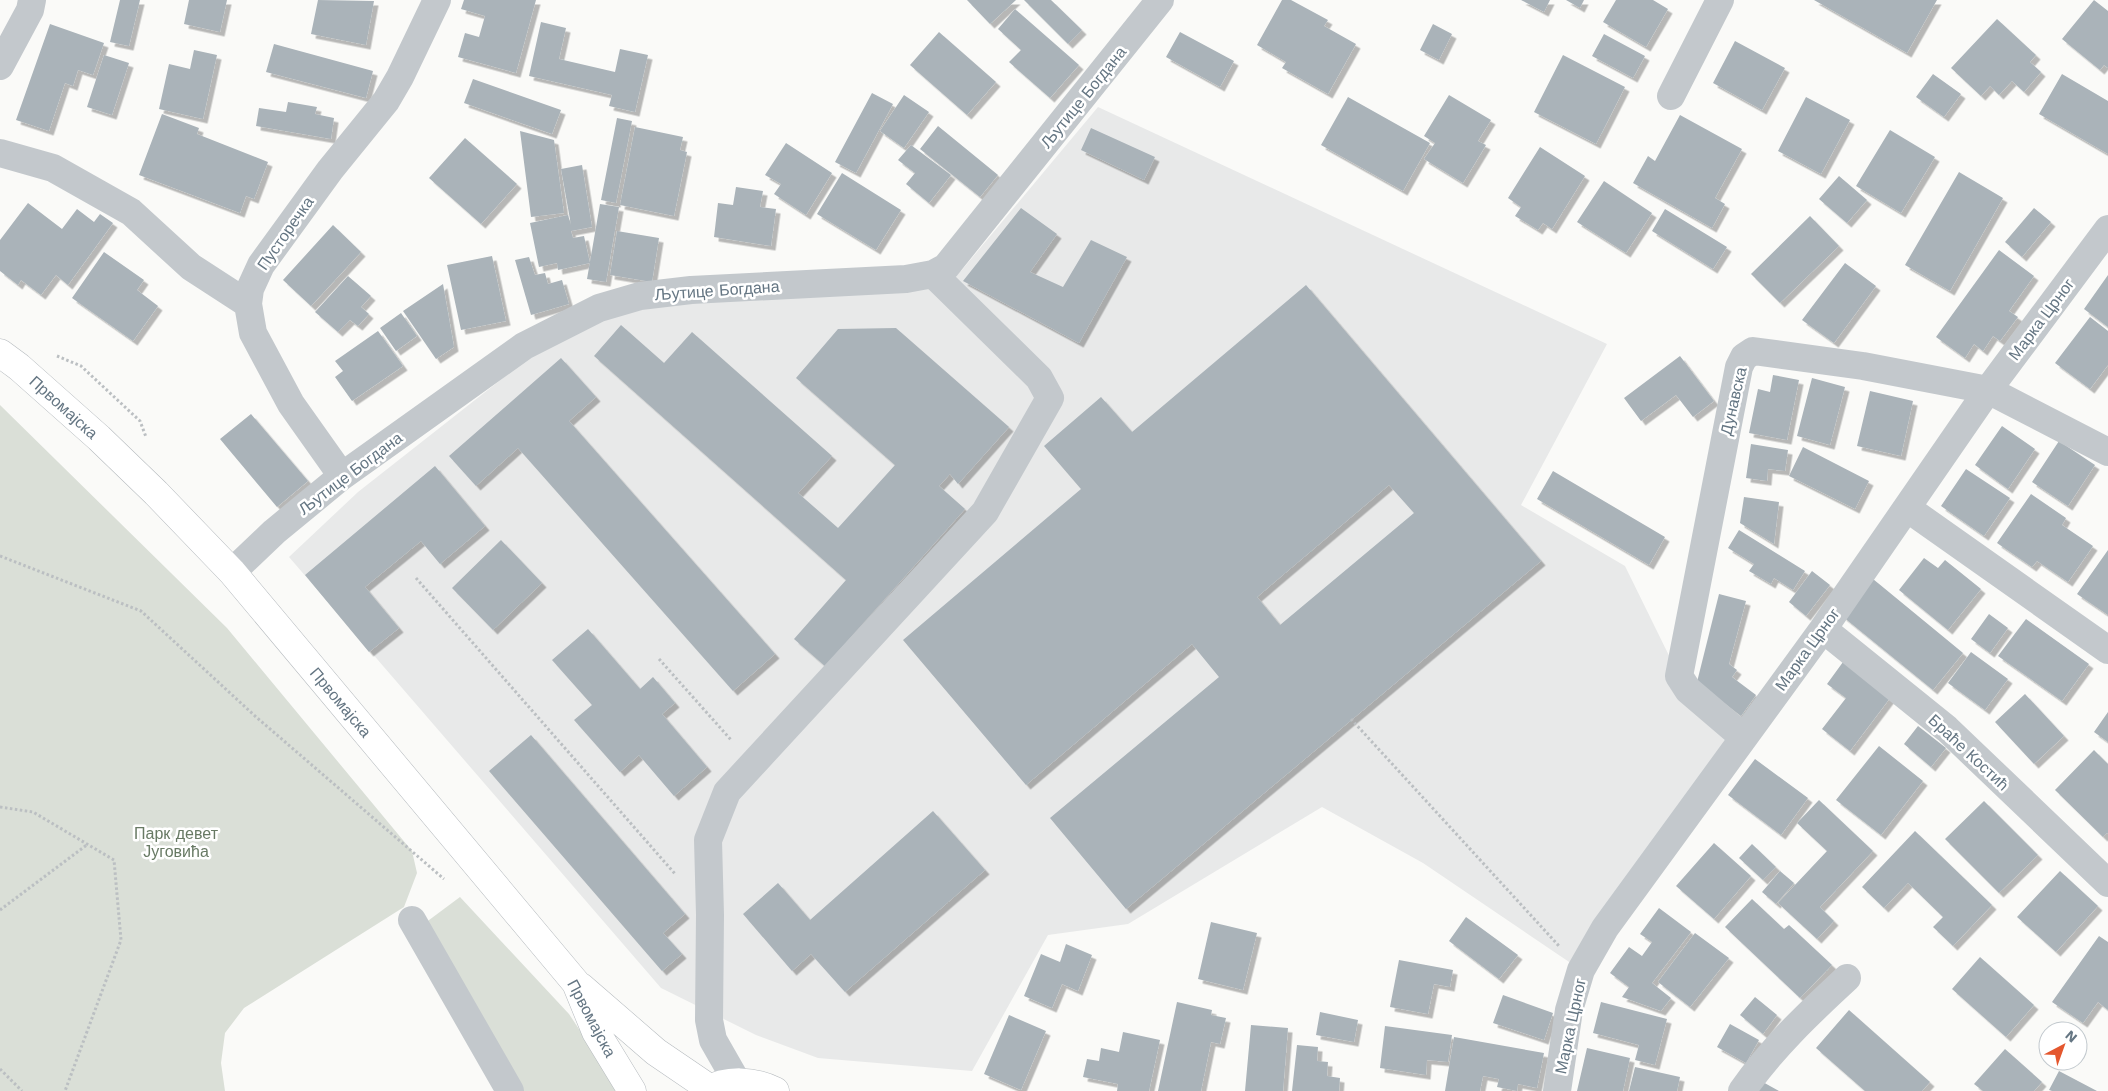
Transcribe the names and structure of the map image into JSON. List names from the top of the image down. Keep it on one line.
{"streets":{"main road":["Првомајска"],"street":["Љутице Богдана","Пусторечка","Марка Црног","Дунавска","Браће Костић"]},"crossings":[["Љутице Богдана","Пусторечка"],["Љутице Богдана","Првомајска"],["Марка Црног","Дунавска"],["Марка Црног","Браће Костић"]],"parks":["Парк девет Југовића"],"north":"top right"}
